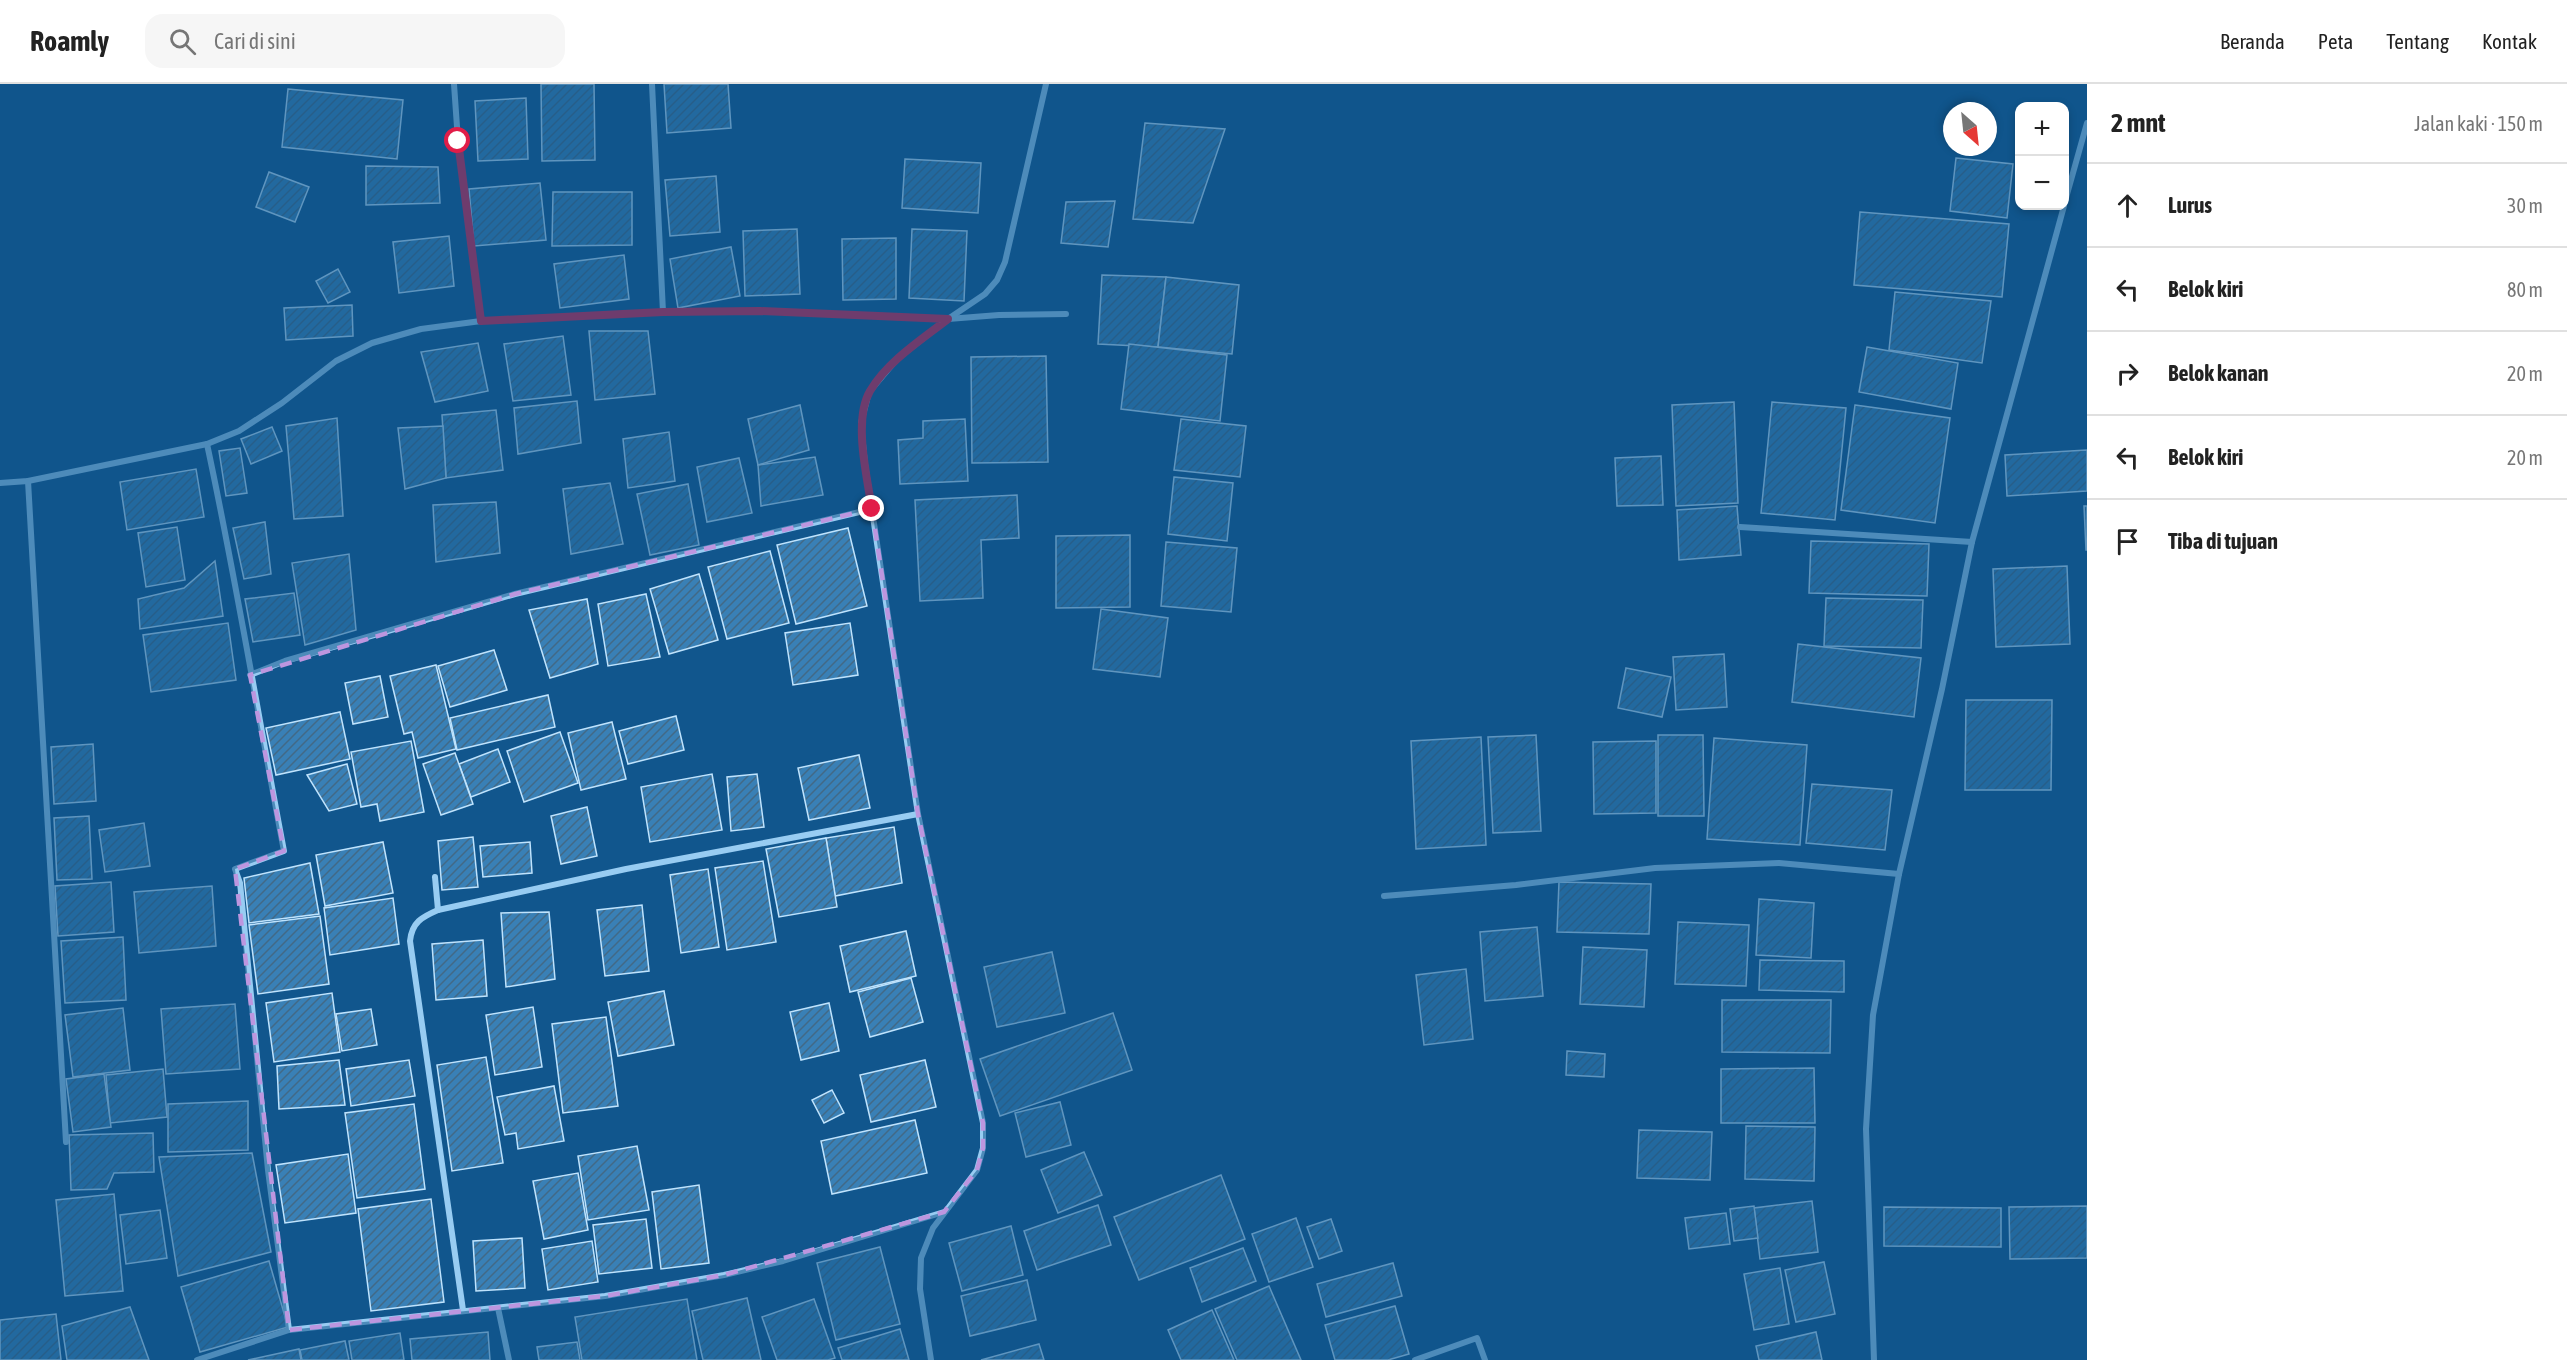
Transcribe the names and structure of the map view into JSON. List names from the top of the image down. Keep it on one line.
{"north":"bottom right","page":{"header":"Roamly","search":"Cari di sini","nav":["Beranda","Peta","Tentang","Kontak"],"heading":["2 mnt","Jalan kaki · 150 m"],"map_buttons":["+","−"],"list":[["Lurus","30 m"],["Belok kiri","80 m"],["Belok kanan","20 m"],["Belok kiri","20 m"],"Tiba di tujuan"]}}
